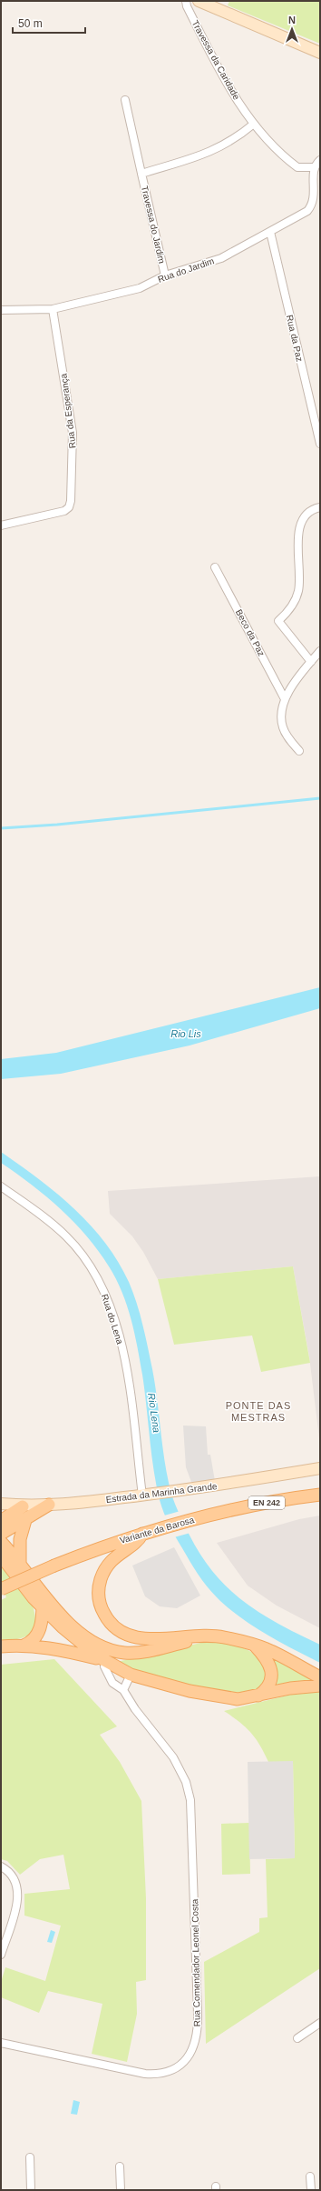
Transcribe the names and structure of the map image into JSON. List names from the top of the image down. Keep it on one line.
{"streets":{"main road":["Estrada da Marinha Grande","EN 242","Variante da Barosa"],"street":["Travessa da Caridade","Travessa do Jardim","Rua do Jardim","Rua da Paz","Rua da Esperança","Beco da Paz","Rua do Lena","Rua Comendador Leonel Costa"]},"crossings":[["Travessa da Caridade","Rua do Jardim"],["Travessa do Jardim","Rua do Jardim"],["Rua do Jardim","Rua da Paz"],["Rua do Jardim","Rua da Esperança"],["Rua do Lena","Estrada da Marinha Grande"]],"districts":["PONTE DAS MESTRAS"],"water":["Rio Lis","Rio Lena"],"scale_bar":"50 m","north":"top"}
